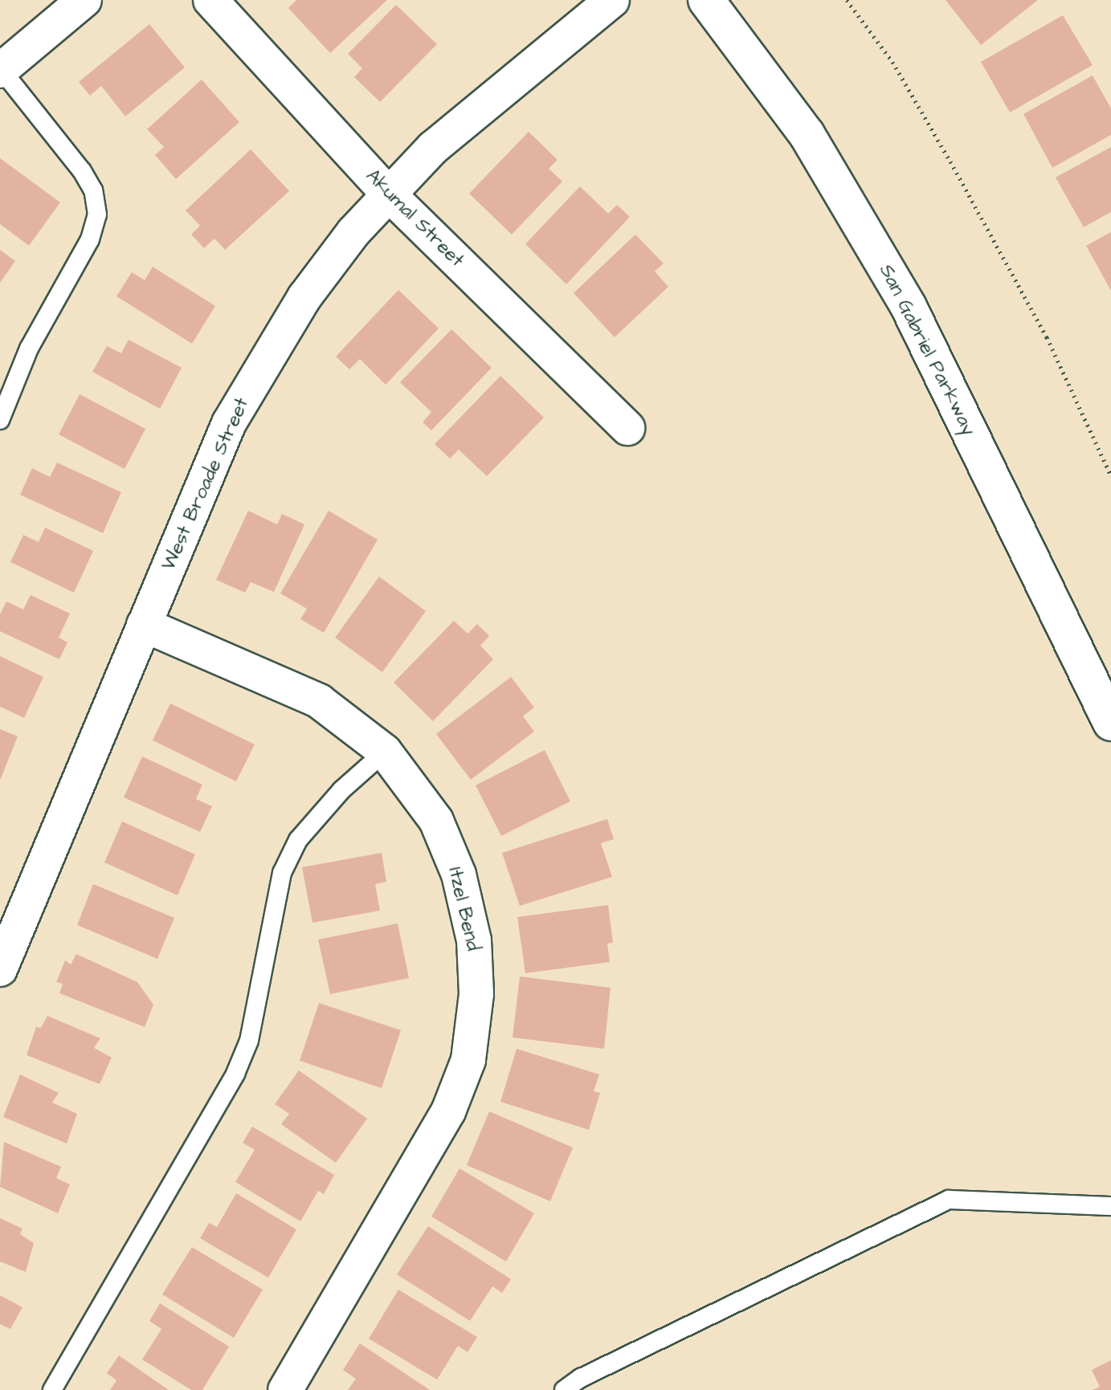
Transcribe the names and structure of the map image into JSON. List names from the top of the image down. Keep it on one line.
{"streets":{"street":["Akumal Street","San Gabriel Parkway","West Broade Street","Itzel Bend"]},"crossings":[["Akumal Street","West Broade Street"],["West Broade Street","Itzel Bend"]]}
